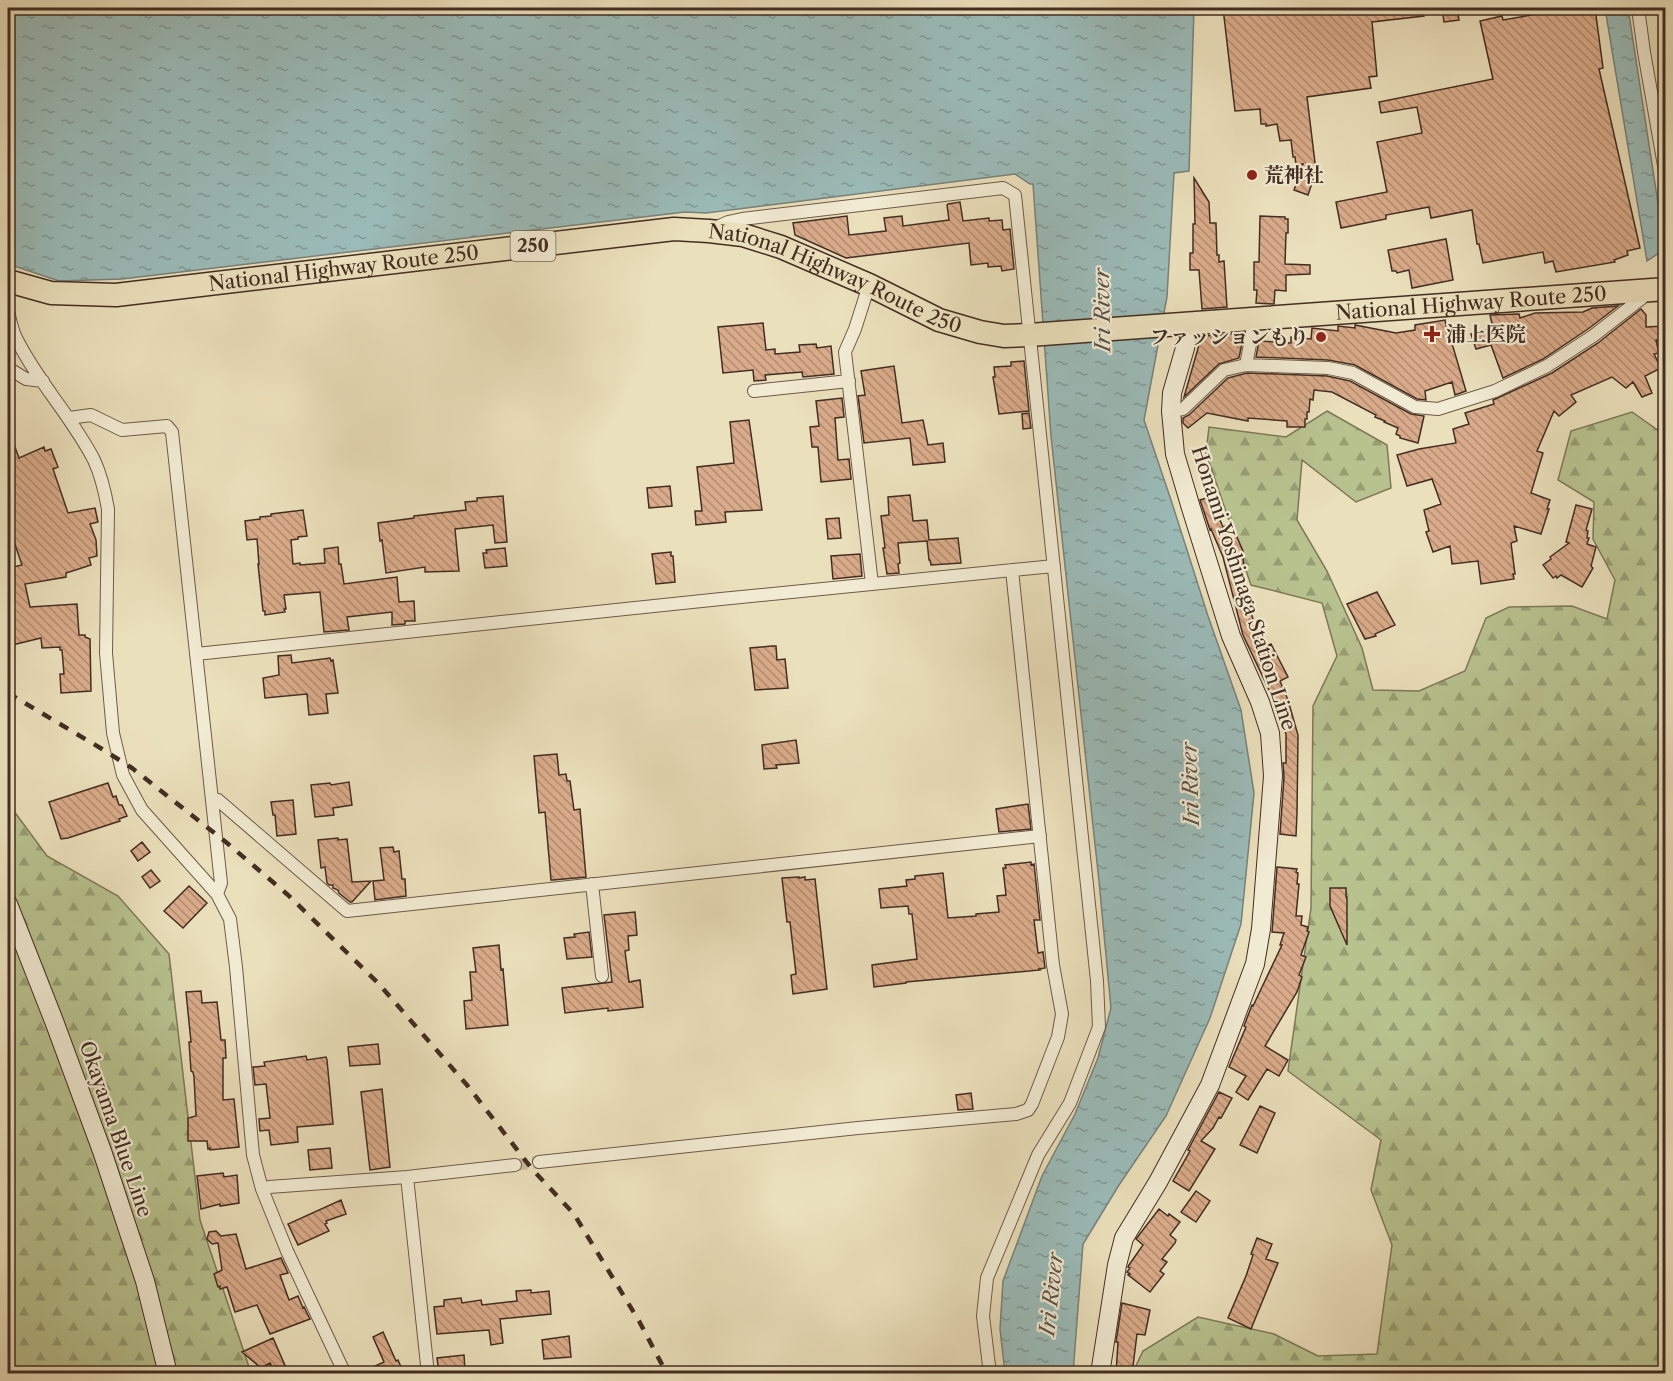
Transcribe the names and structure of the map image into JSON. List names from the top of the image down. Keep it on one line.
{"streets":{"highway":["250","National Highway Route 250"],"main road":["Honami Yoshinaga Station Line","Okayama Blue Line"]},"crossings":[["National Highway Route 250","Honami Yoshinaga Station Line"]],"water":["Iri River"],"places":{"other":["荒神社","ファッションもり"],"health":["浦上医院"]}}
